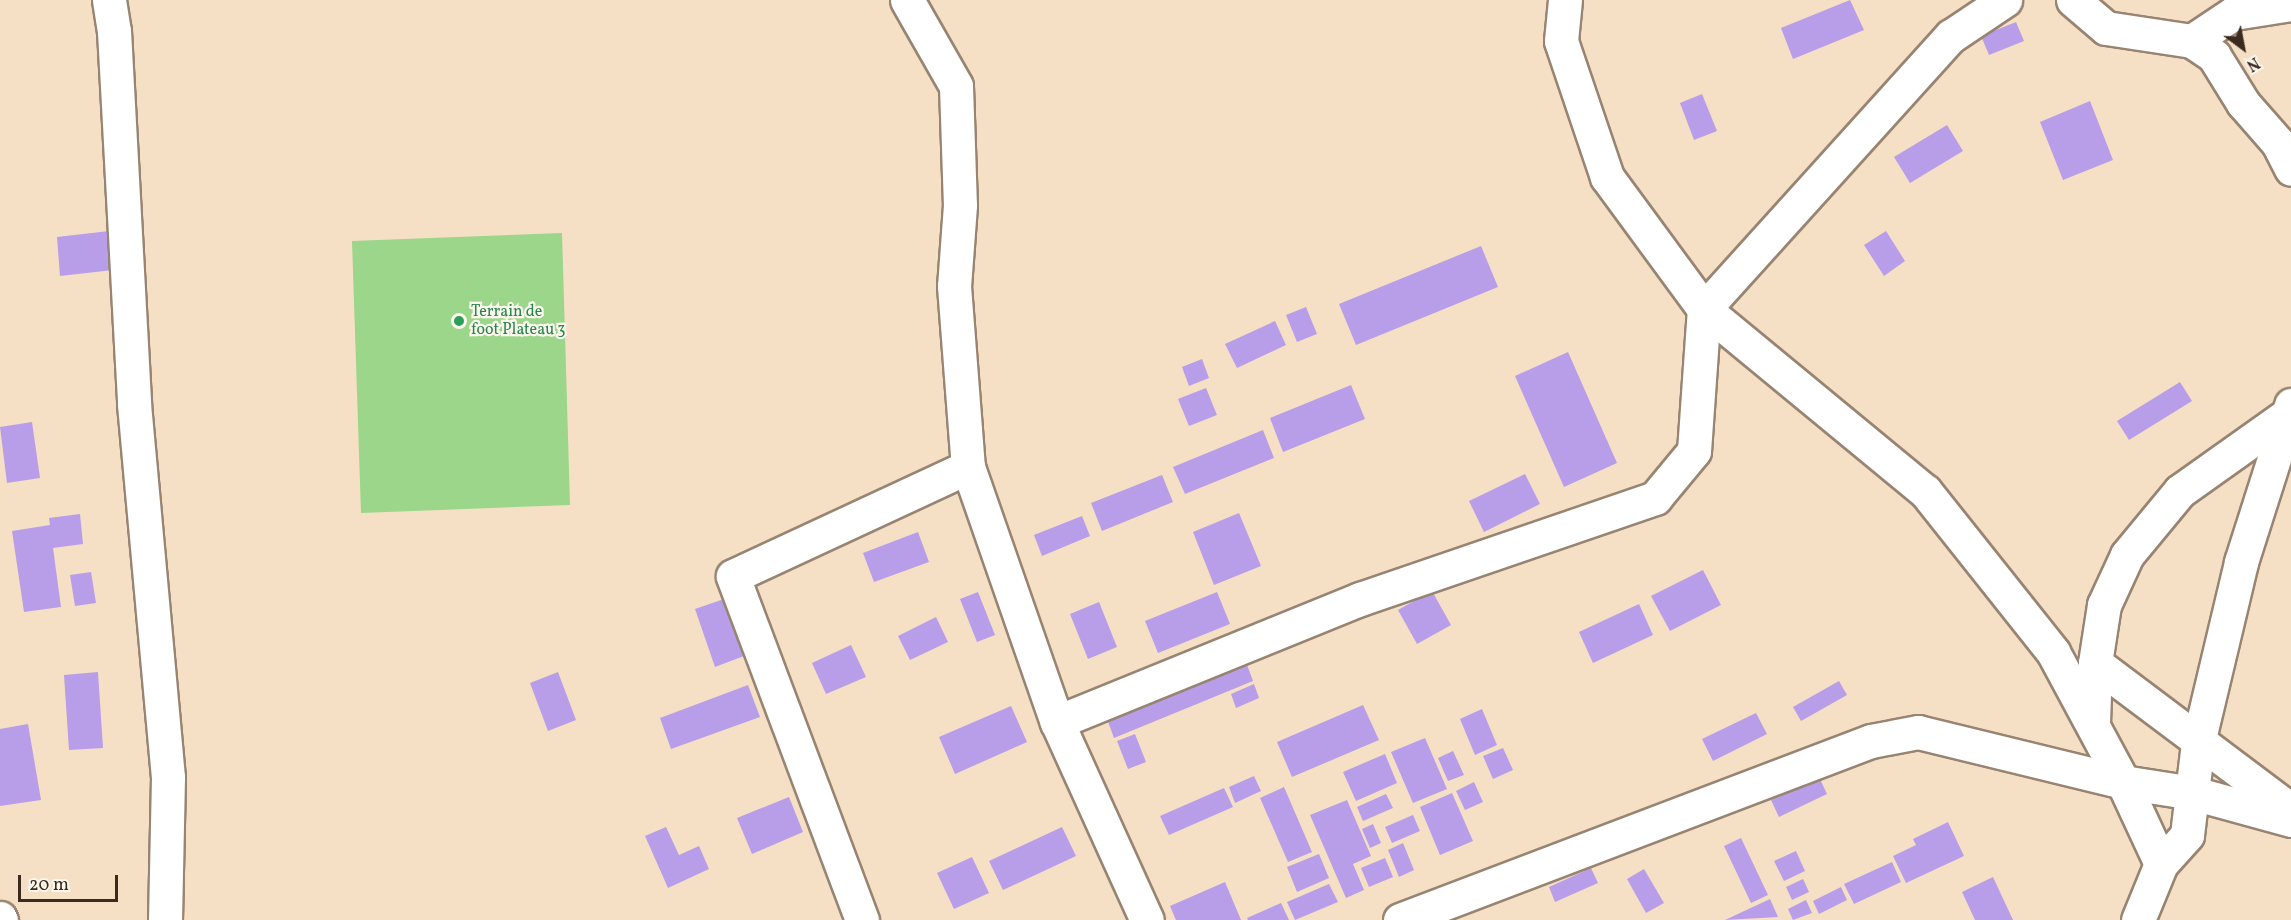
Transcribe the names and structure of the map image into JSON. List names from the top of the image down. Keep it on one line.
{"places":["Terrain de foot Plateau 3"],"scale_bar":"20 m","north":"bottom right"}
